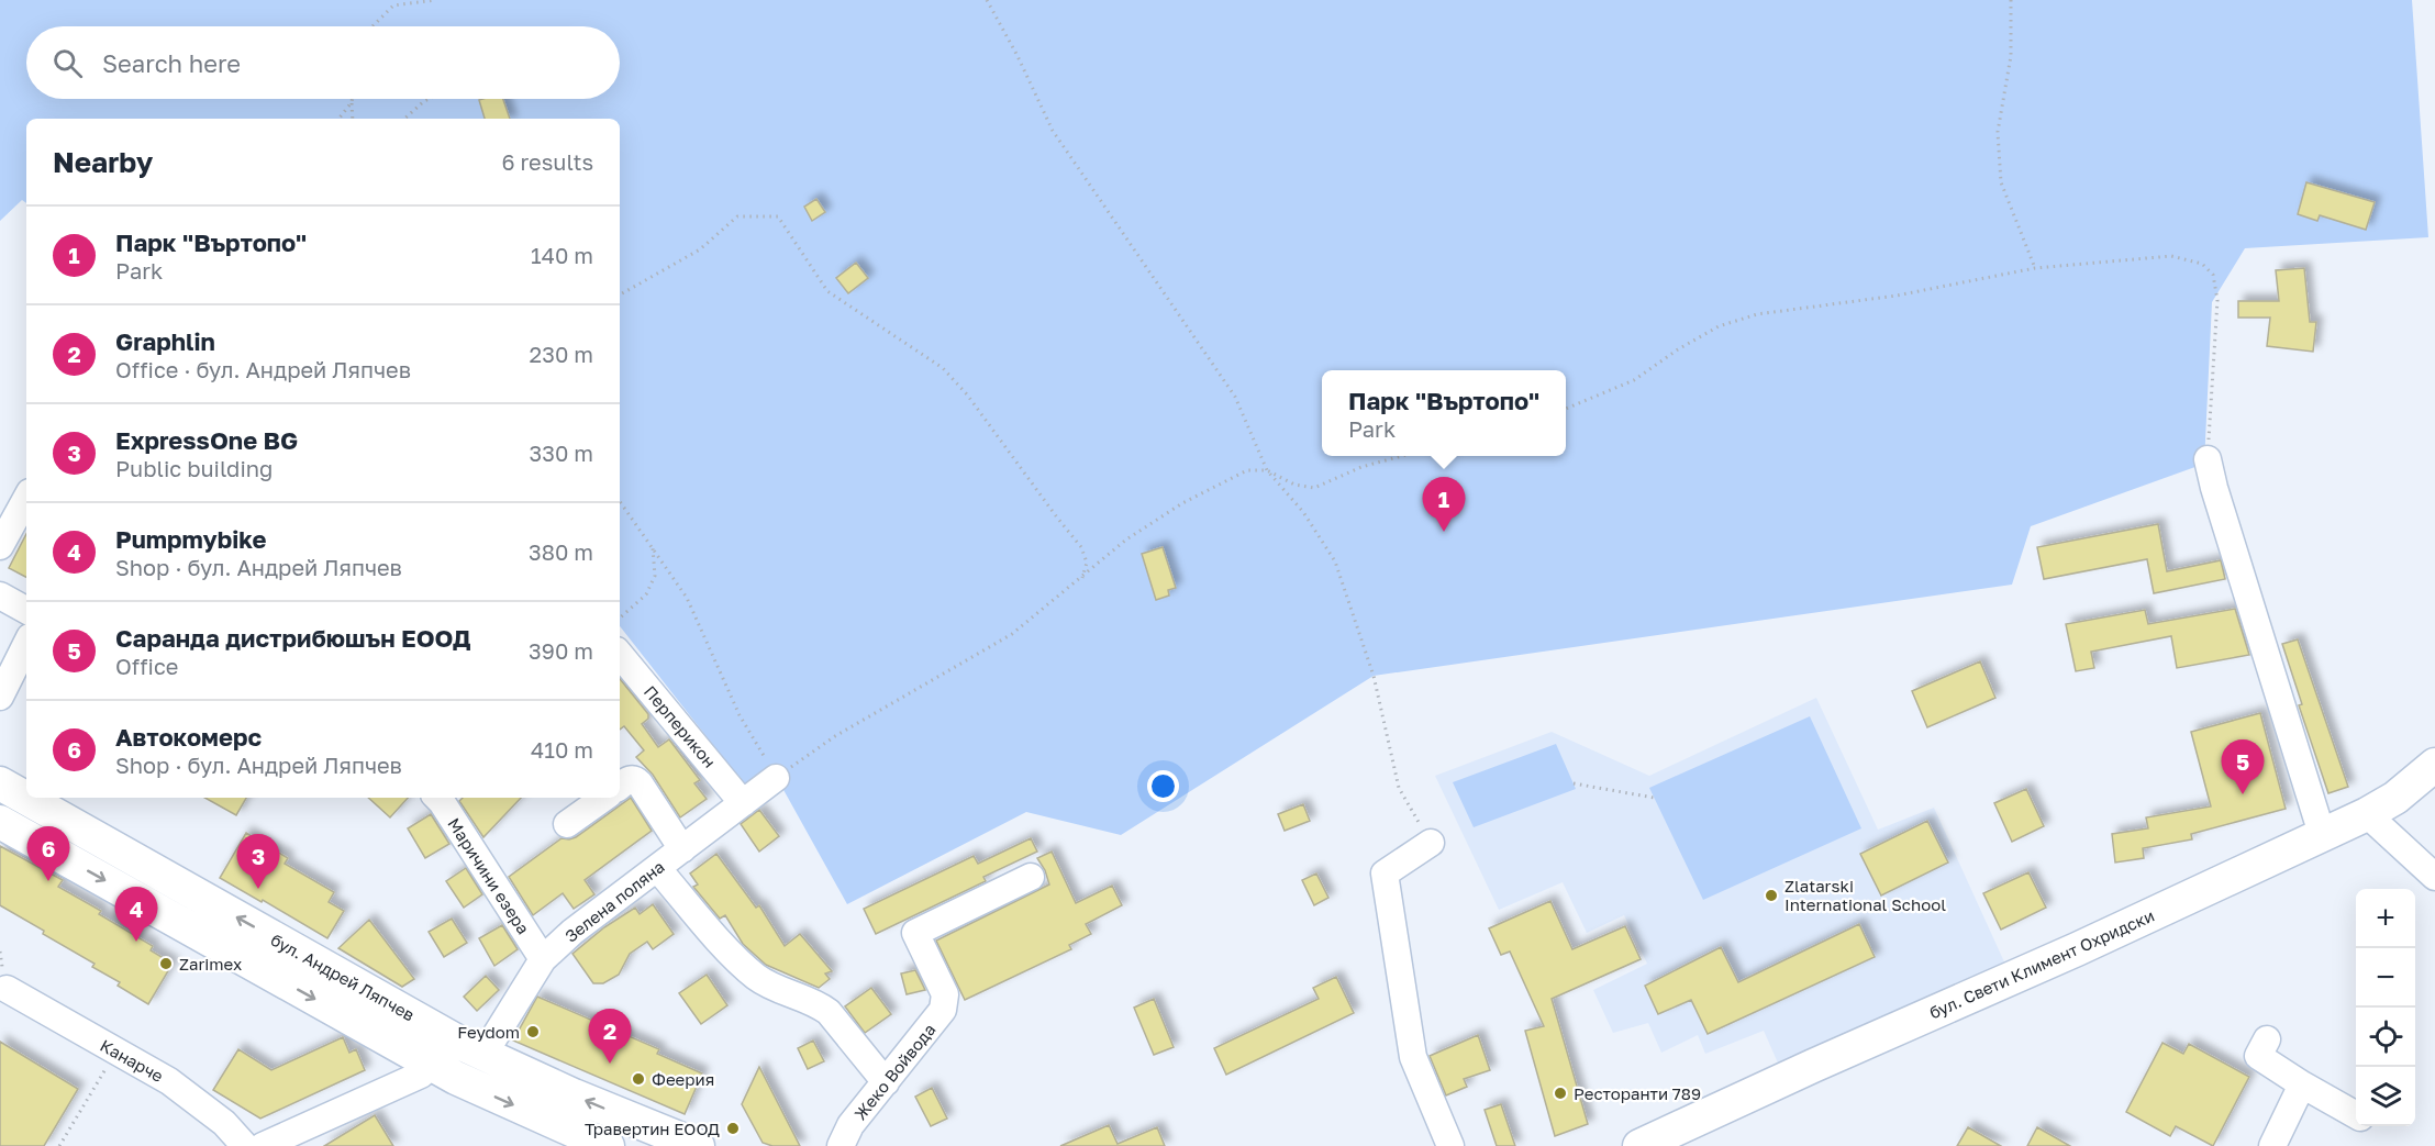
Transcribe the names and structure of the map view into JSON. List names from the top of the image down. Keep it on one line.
{"streets":{"main road":["бул. Свети Климент Охридски","бул. Андрей Ляпчев"],"street":["Перперикон","Маричини езера","Зелена поляна","Канарче","Жеко Войвода"]},"crossings":[["Перперикон","Зелена поляна"],["Маричини езера","Зелена поляна"],["Зелена поляна","бул. Андрей Ляпчев"]],"places":["Zlatarski International School","Zarimex","Feydom","Феерия","Ресторанти 789","Травертин ЕООД"],"page":{"search":"Search here","heading":["Nearby","6 results"],"list":[{"mark":"1","name":"Парк \"Въртопо\"","note":"Park","value":"140 m"},{"mark":"2","name":"Graphlin","note":"Office · бул. Андрей Ляпчев","value":"230 m"},{"mark":"3","name":"ExpressOne BG","note":"Public building","value":"330 m"},{"mark":"4","name":"Pumpmybike","note":"Shop · бул. Андрей Ляпчев","value":"380 m"},{"mark":"5","name":"Саранда дистрибюшън ЕООД","note":"Office","value":"390 m"},{"mark":"6","name":"Автокомерс","note":"Shop · бул. Андрей Ляпчев","value":"410 m"}],"popup":["Парк \"Въртопо\"","Park"],"pins":["1","5","6","3","4","2"],"map_buttons":["+","−"]}}
